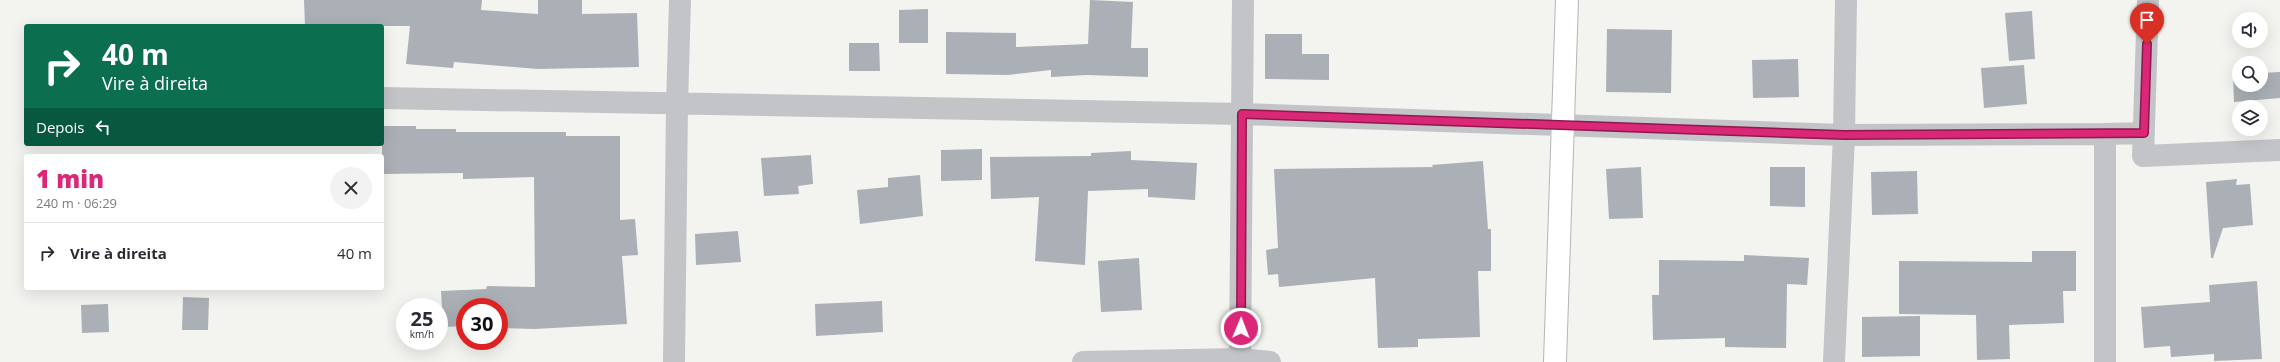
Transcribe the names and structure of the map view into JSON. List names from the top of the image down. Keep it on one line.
{"page":{"turn":["40 m","Vire à direita"],"then":"Depois","heading":["1 min","240 m · 06:29"],"list":[{"name":"Vire à direita","value":"40 m"}],"speed":"25 km/h","limit":"30"}}
